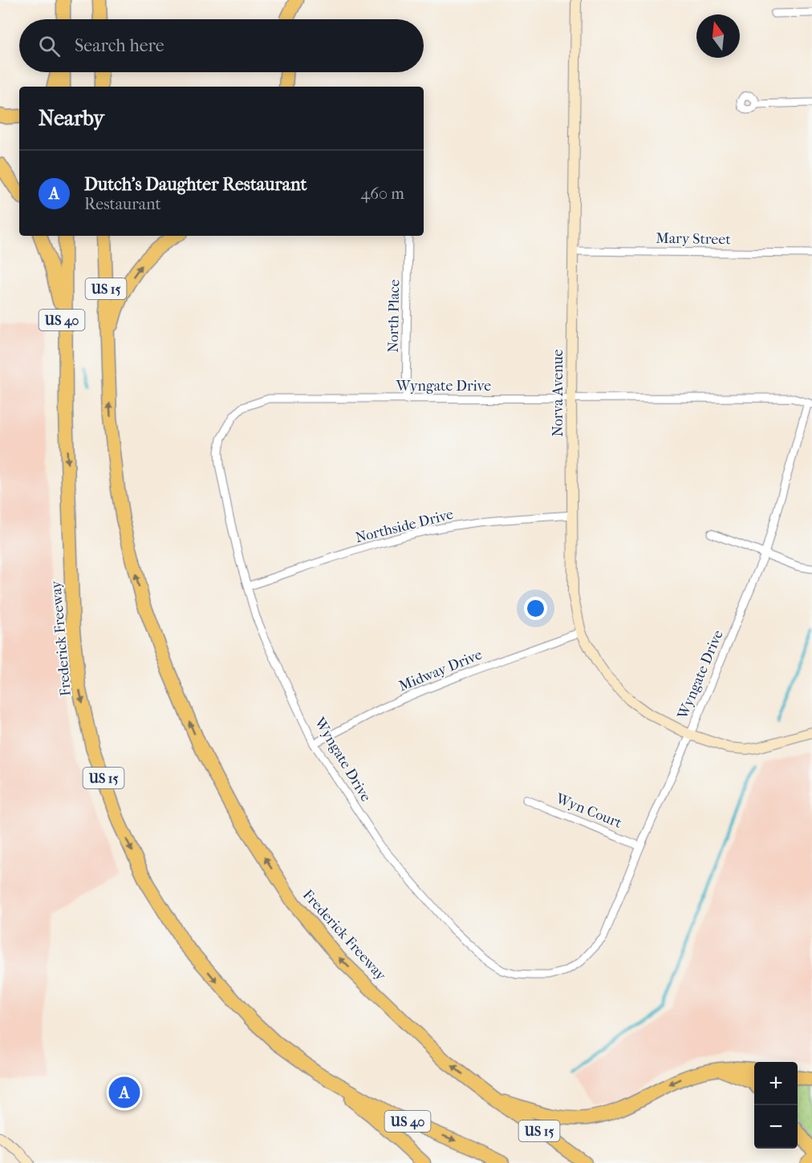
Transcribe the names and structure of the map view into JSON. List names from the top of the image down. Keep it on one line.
{"streets":{"highway":["US 15","US 40","Frederick Freeway"],"street":["Mary Street","North Place","Wyngate Drive","Norva Avenue","Northside Drive","Midway Drive","Wyn Court"]},"crossings":[["Mary Street","Norva Avenue"],["US 15","Frederick Freeway"],["North Place","Wyngate Drive"],["US 40","Frederick Freeway"],["Wyngate Drive","Norva Avenue"],["Wyngate Drive","Northside Drive"],["Wyngate Drive","Midway Drive"],["Wyngate Drive","Wyn Court"],["Norva Avenue","Northside Drive"],["Norva Avenue","Midway Drive"]],"north":"top","page":{"search":"Search here","heading":"Nearby","list":[{"mark":"A","name":"Dutch's Daughter Restaurant","note":"Restaurant","value":"460 m"}],"map_buttons":["+","−"],"pins":"A"}}
